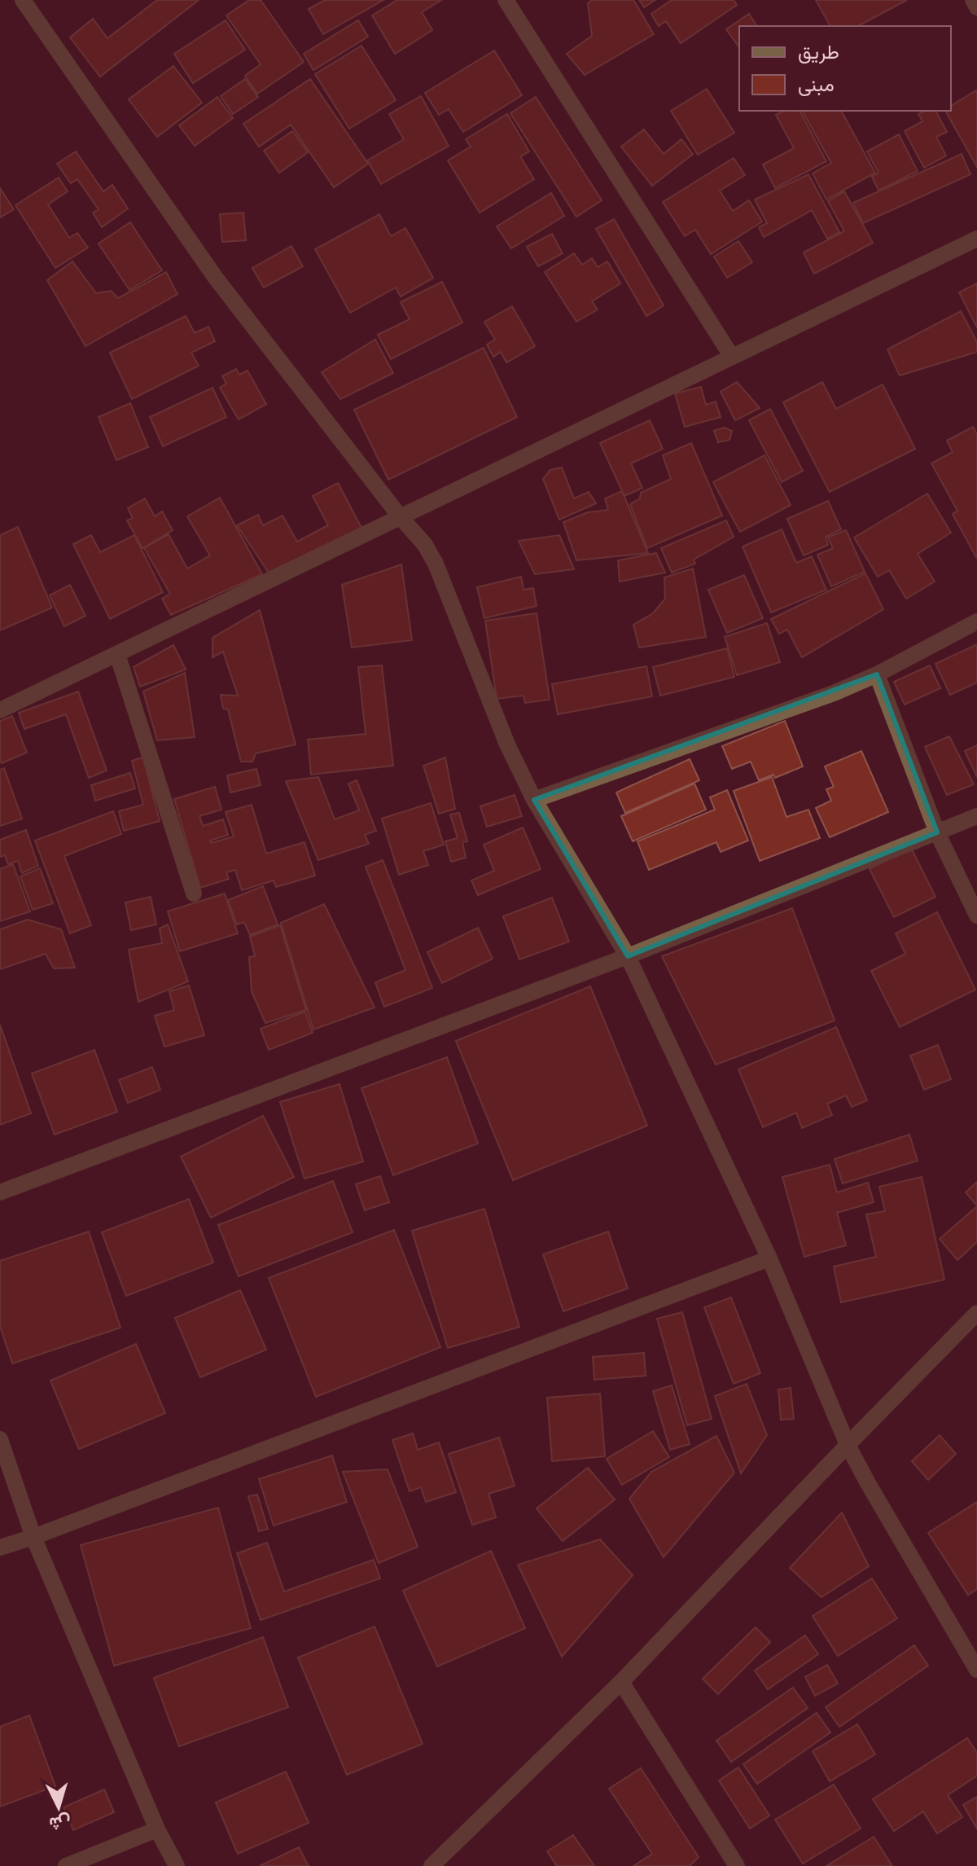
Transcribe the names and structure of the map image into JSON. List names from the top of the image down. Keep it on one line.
{"legend":["طريق","مبنى"],"north":"bottom"}
